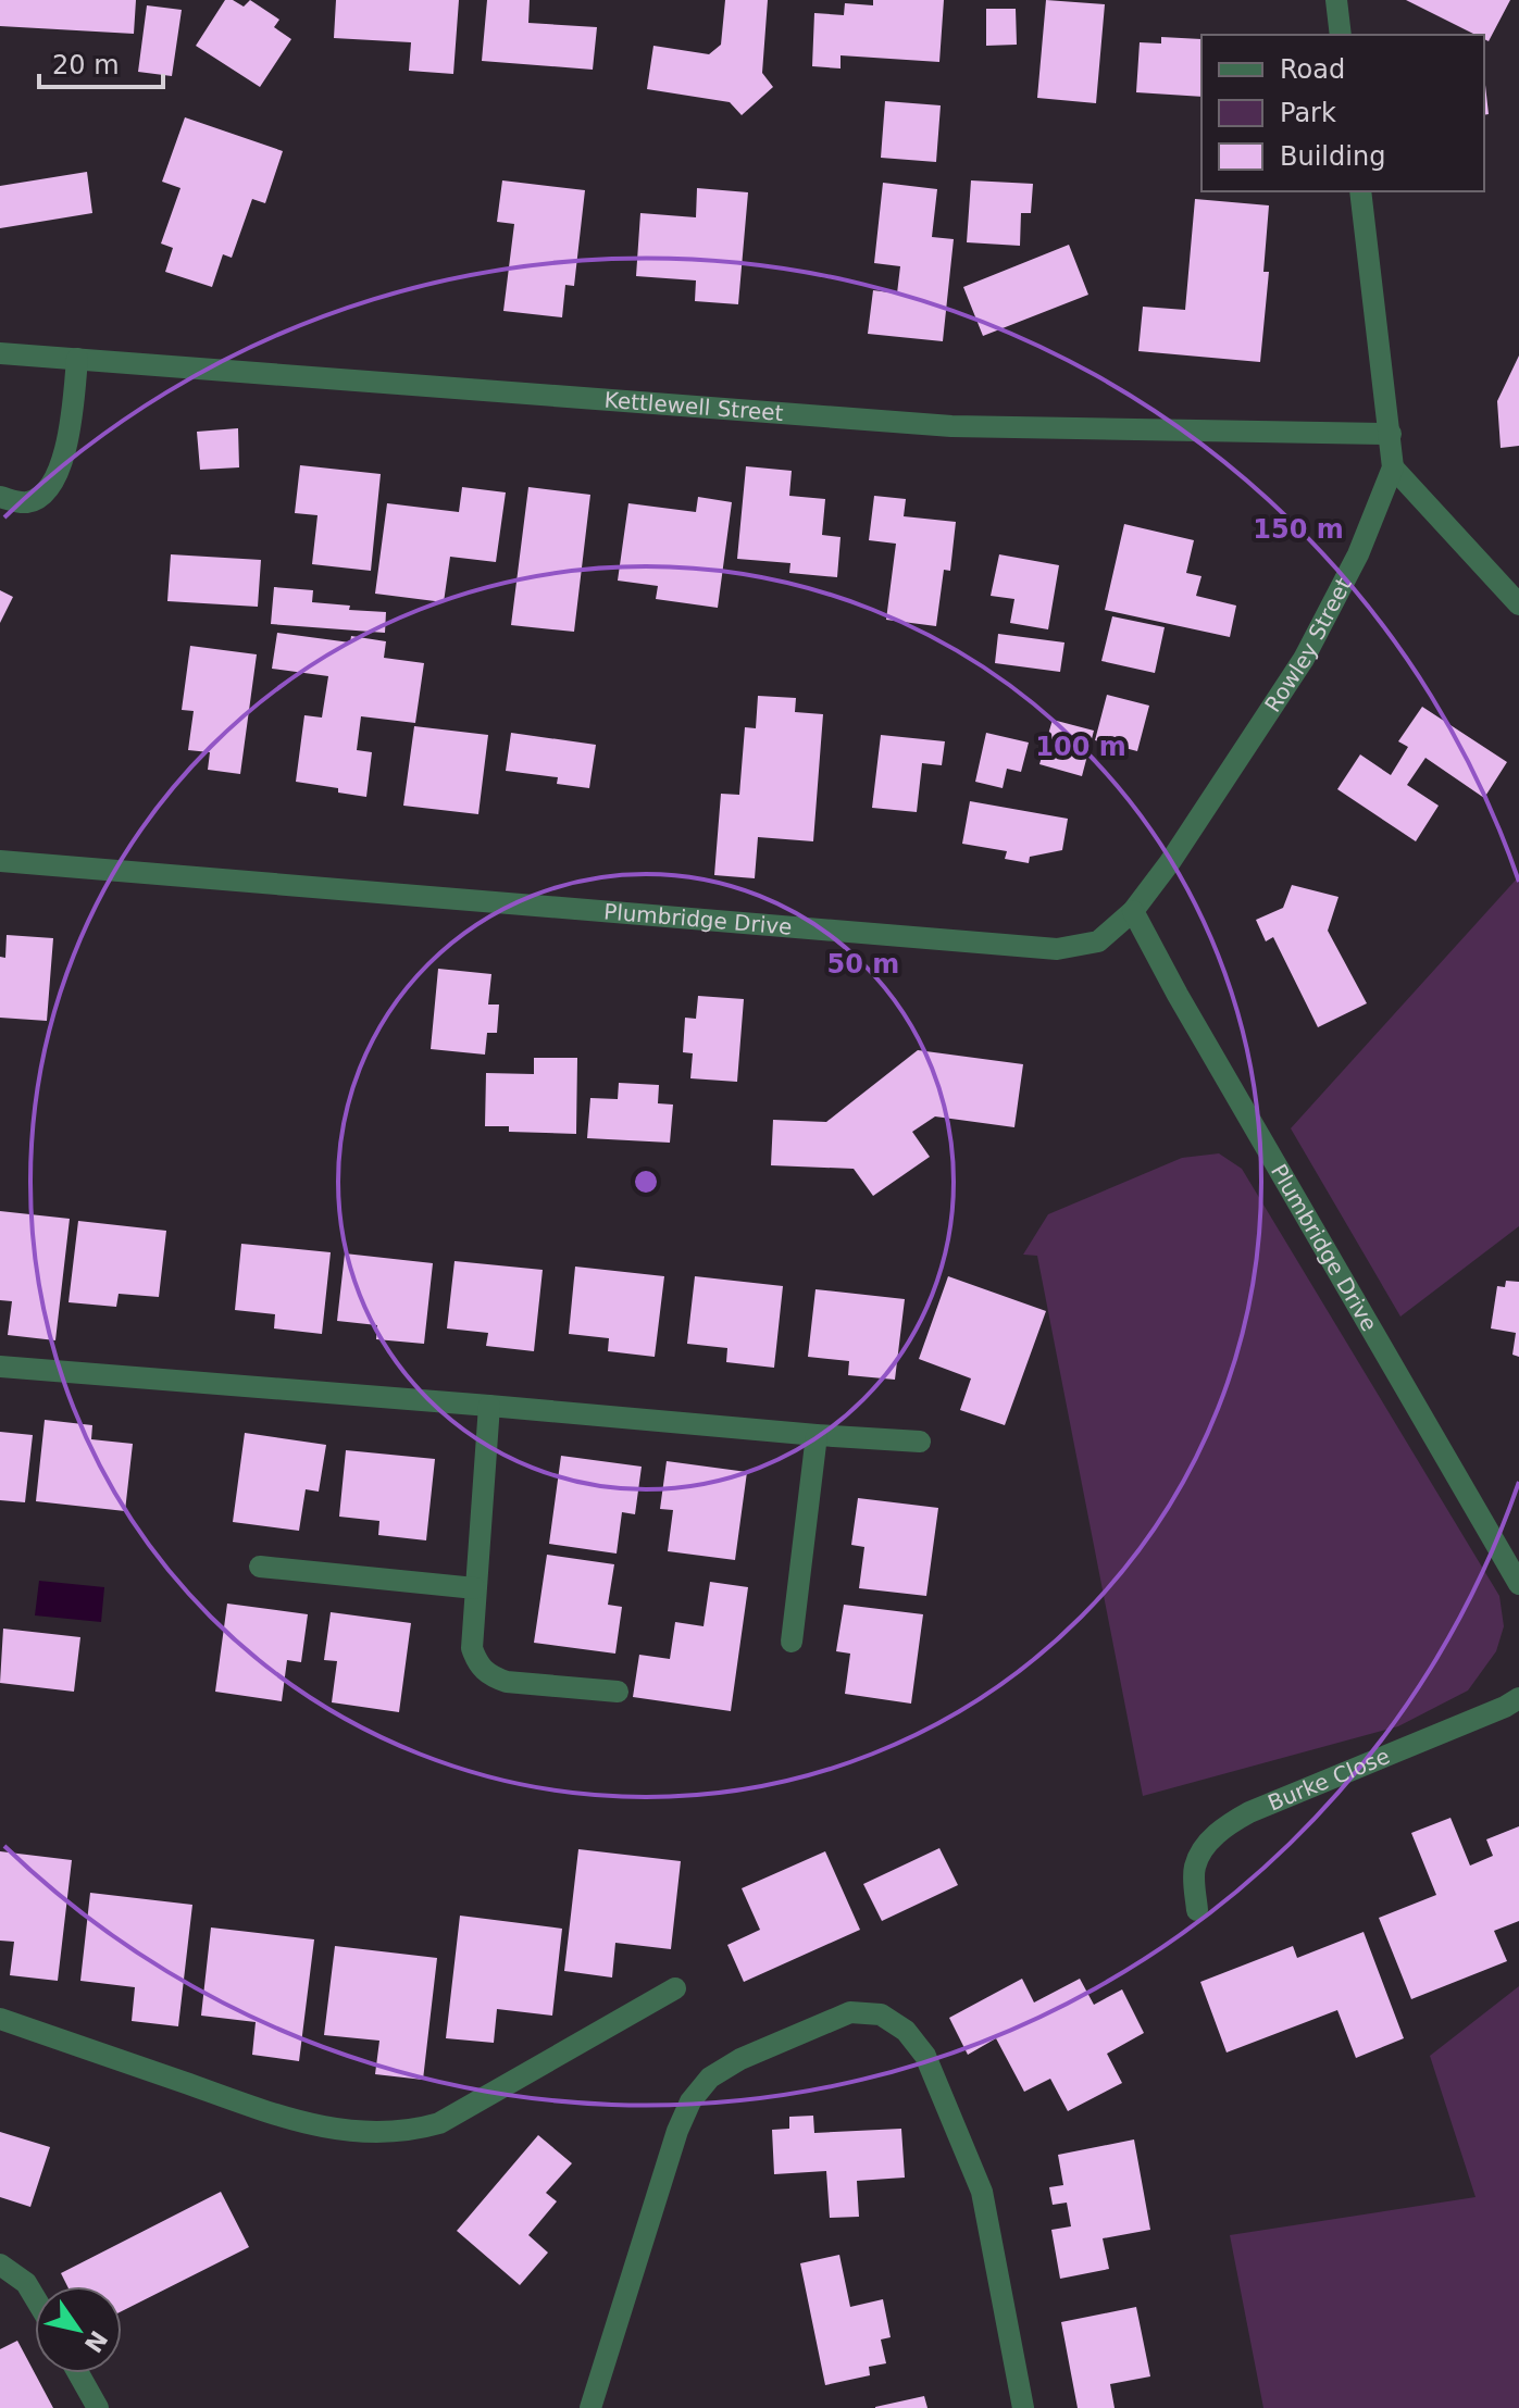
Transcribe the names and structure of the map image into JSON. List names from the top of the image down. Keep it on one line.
{"streets":{"street":["Kettlewell Street","Rowley Street","Plumbridge Drive","Burke Close"]},"crossings":[["Kettlewell Street","Rowley Street"],["Rowley Street","Plumbridge Drive"]],"legend":["Road","Park","Building"],"scale_bar":"20 m","north":"bottom right","rings":["150 m","100 m","50 m"]}
